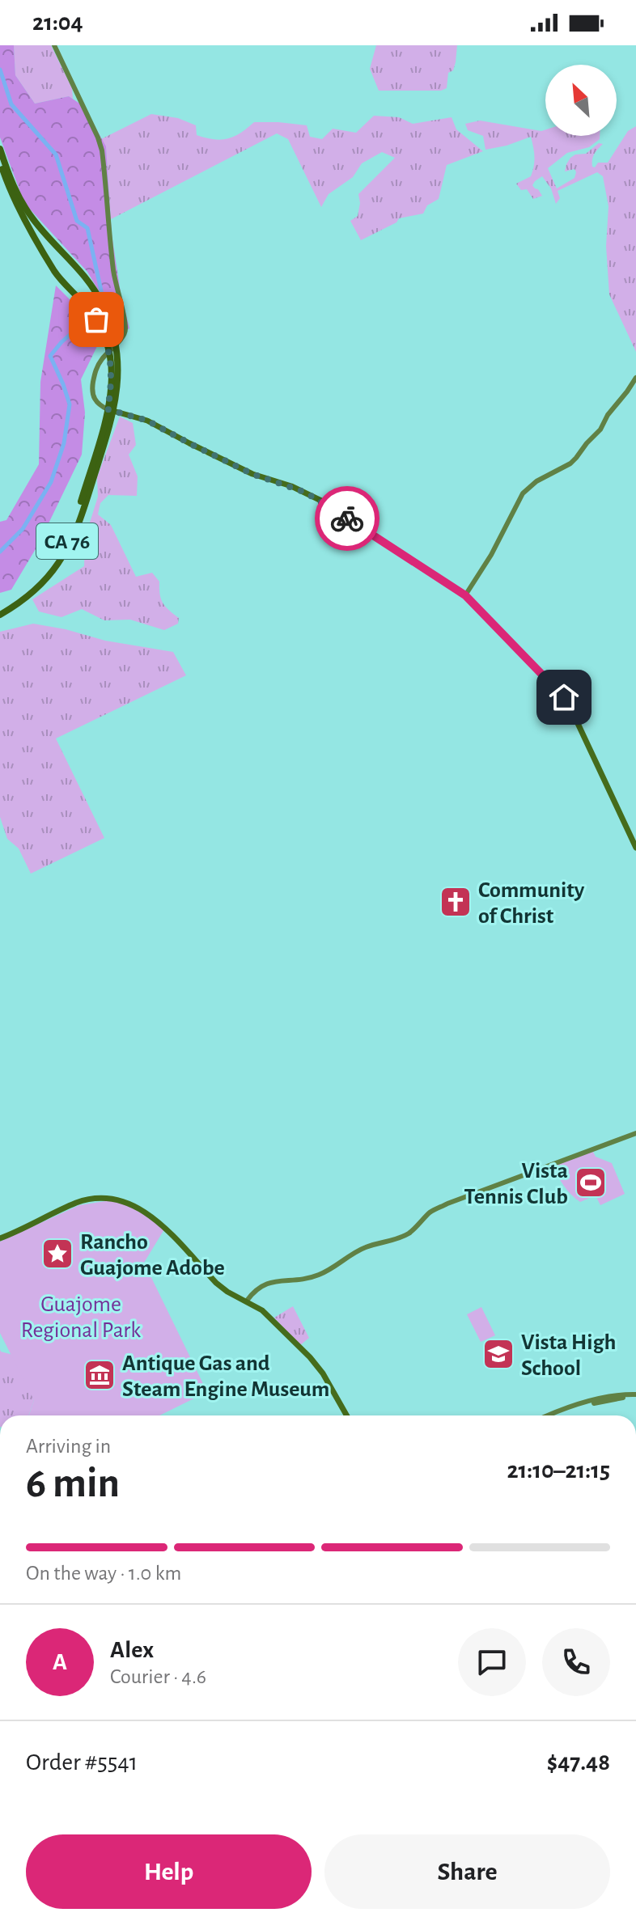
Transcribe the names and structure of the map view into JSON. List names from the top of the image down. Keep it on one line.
{"streets":{"highway":["CA 76"]},"parks":["Guajome Regional Park"],"places":{"church":["Community of Christ"],"sports":["Vista Tennis Club"],"place":["Rancho Guajome Adobe"],"school or university":["Vista High School"],"museum":["Antique Gas and Steam Engine Museum"]},"north":"top left","page":{"status":"21:04","heading":["6 min","Arriving in","21:10–21:15"],"panel":["Alex","Courier · 4.6","Order #5541","$47.48"],"bar":"On the way · 1.0 km","round":"A","buttons":["Help","Share"]}}
